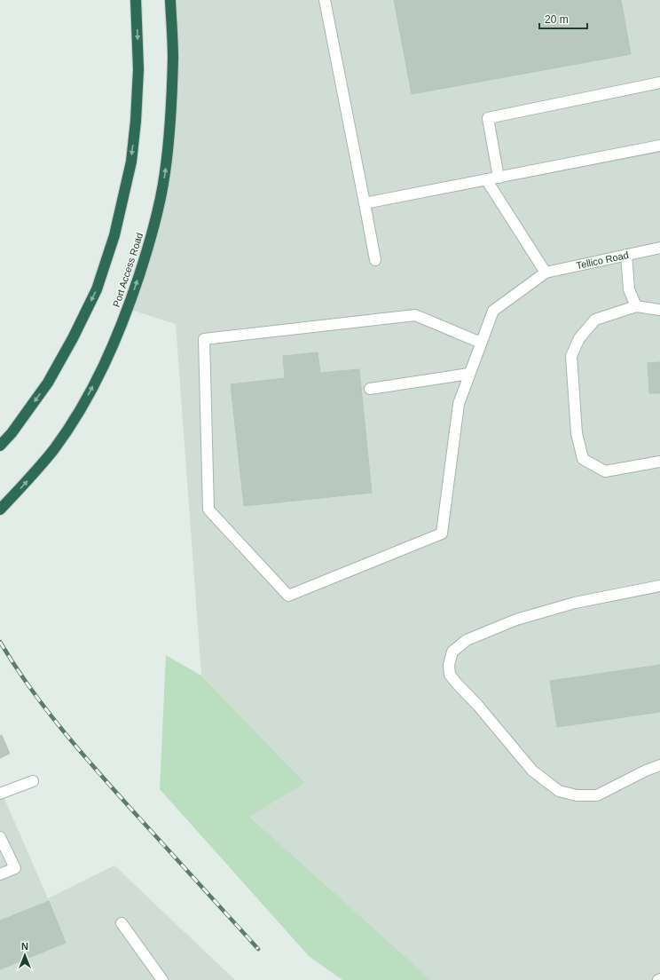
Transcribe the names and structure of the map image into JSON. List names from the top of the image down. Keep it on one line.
{"streets":{"highway":["Port Access Road"],"street":["Tellico Road"]},"scale_bar":"20 m","north":"top"}
